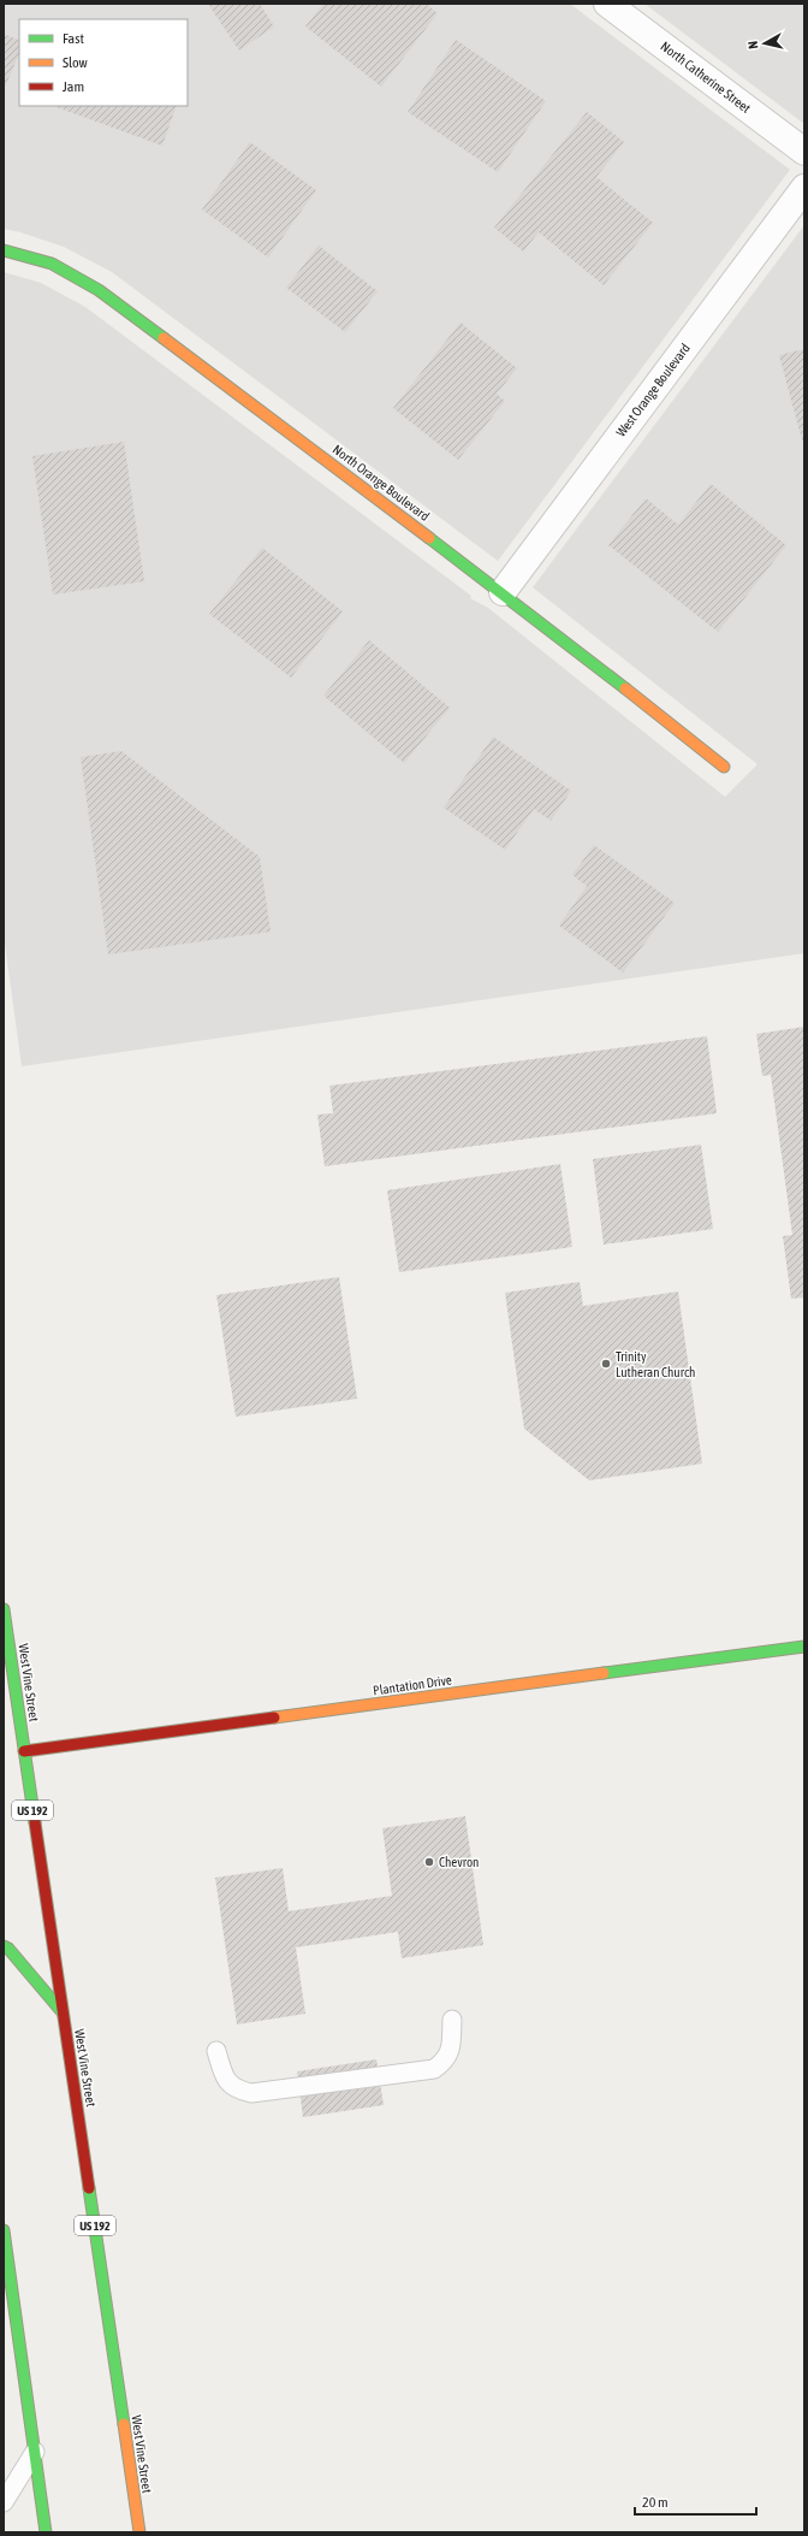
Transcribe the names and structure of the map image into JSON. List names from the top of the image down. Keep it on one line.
{"streets":{"main road":["North Orange Boulevard","West Vine Street","Plantation Drive","US 192"],"street":["North Catherine Street","West Orange Boulevard"]},"crossings":[["West Orange Boulevard","North Orange Boulevard"],["West Vine Street","Plantation Drive"]],"places":["Trinity Lutheran Church","Chevron"],"legend":["Fast","Slow","Jam"],"scale_bar":"20 m","north":"left"}
